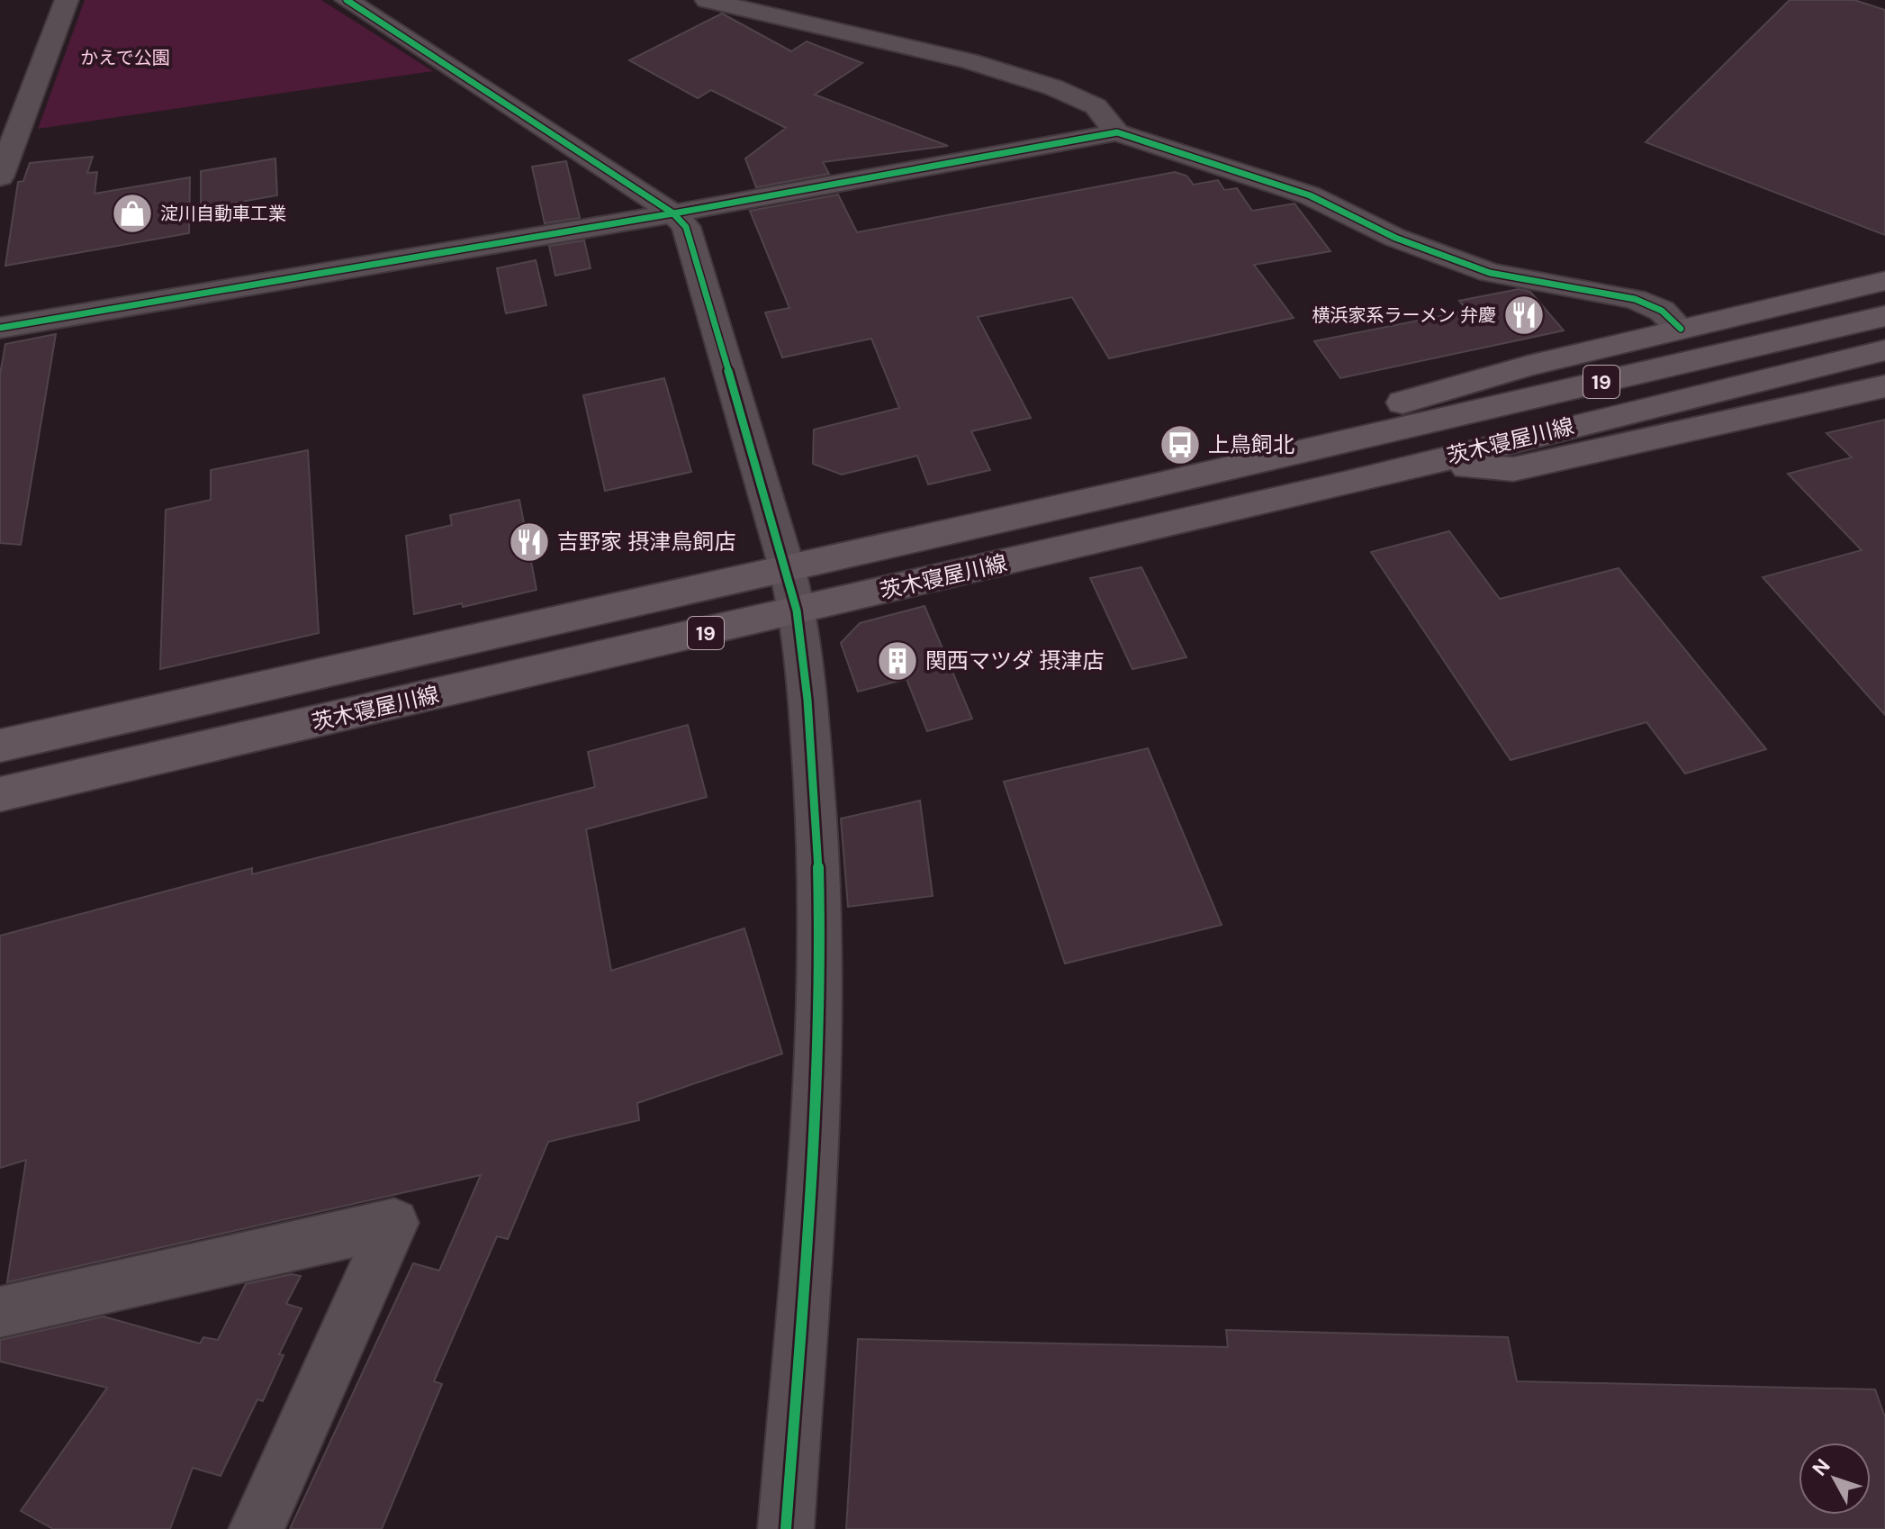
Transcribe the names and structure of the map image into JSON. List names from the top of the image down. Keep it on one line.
{"streets":{"main road":["19","茨木寝屋川線"]},"parks":["かえで公園"],"places":{"shop":["淀川自動車工業"],"restaurant":["横浜家系ラーメン 弁慶","吉野家 摂津鳥飼店"],"bus stop":["上鳥飼北"],"building":["関西マツダ 摂津店"]},"north":"top left"}
